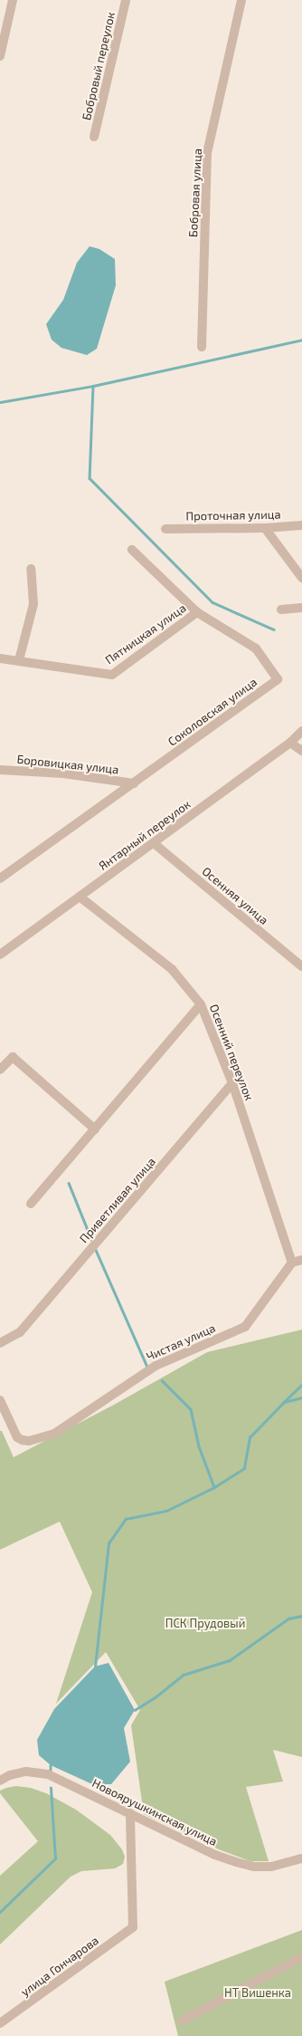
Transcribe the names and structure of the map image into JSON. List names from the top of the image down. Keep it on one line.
{"streets":{"street":["Бобровый переулок","Бобровая улица","Проточная улица","Пятницкая улица","Соколовская улица","Боровицкая улица","Янтарный переулок","Осенняя улица","Осенний переулок","Приветливая улица","Чистая улица","Новоярушкинская улица","улица Гончарова"]},"crossings":[["Пятницкая улица","Соколовская улица"],["Соколовская улица","Боровицкая улица"],["Янтарный переулок","Осенняя улица"],["Янтарный переулок","Осенний переулок"],["Осенний переулок","Приветливая улица"],["Осенний переулок","Чистая улица"],["Новоярушкинская улица","улица Гончарова"]],"parks":["ПСК Прудовый","НТ Вишенка"]}
